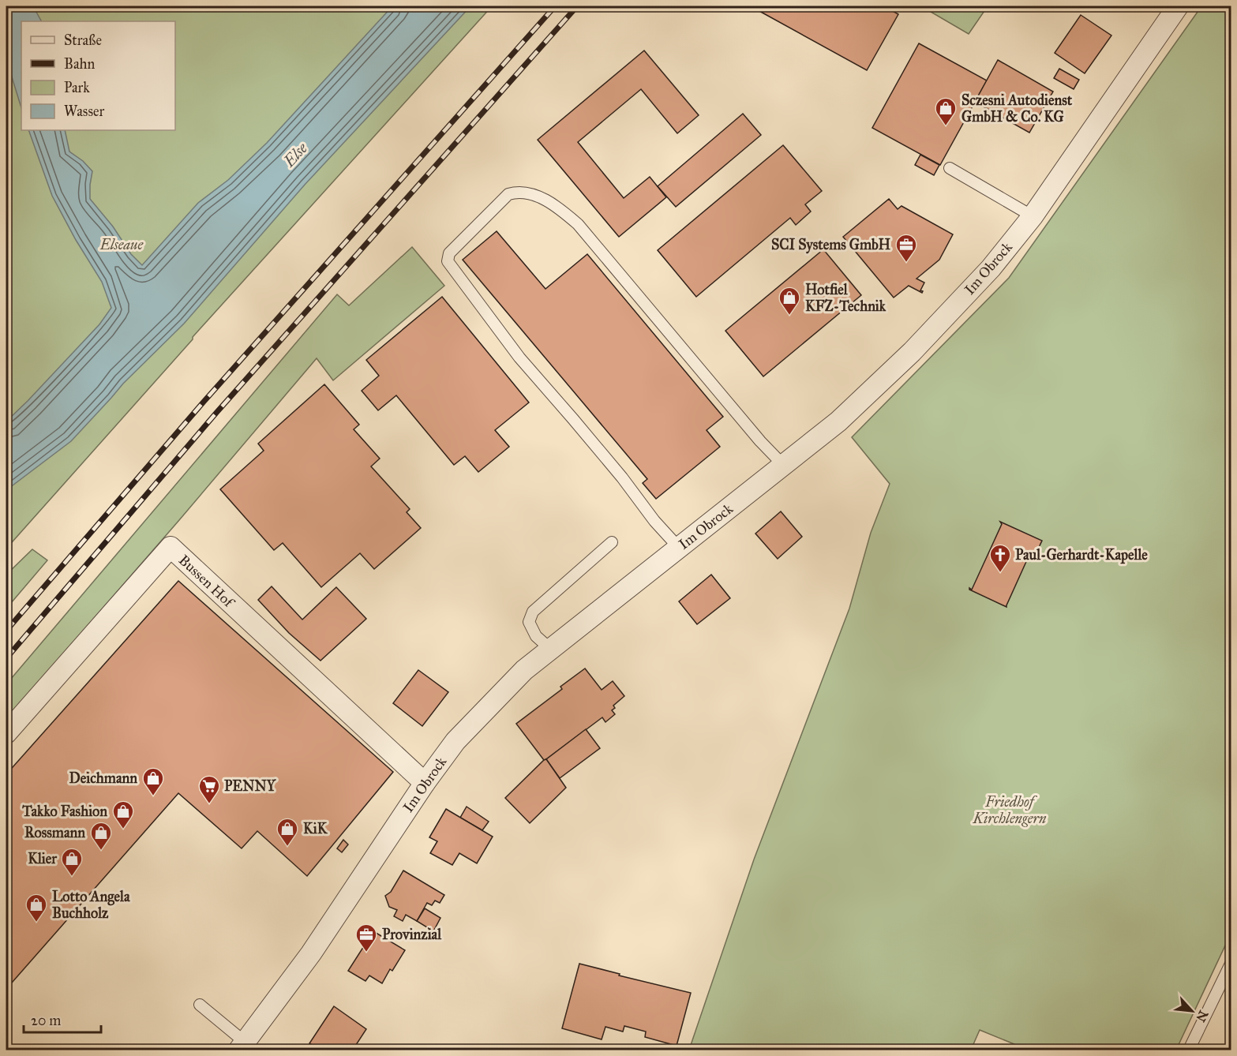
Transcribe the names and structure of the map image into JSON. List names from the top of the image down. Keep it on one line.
{"streets":{"street":["Im Obrock","Bussen Hof"]},"crossings":[["Im Obrock","Bussen Hof"]],"water":["Else"],"parks":["Elseaue","Friedhof Kirchlengern"],"places":{"shop":["Sczesni Autodienst GmbH & Co. KG","Hotfiel KFZ-Technik","Deichmann","Takko Fashion","KiK","Rossmann","Klier","Lotto Angela Buchholz"],"office":["SCI Systems GmbH","Provinzial"],"church":["Paul-Gerhardt-Kapelle"],"supermarket":["PENNY"]},"legend":["Straße","Bahn","Park","Wasser"],"scale_bar":"20 m","north":"bottom right"}
